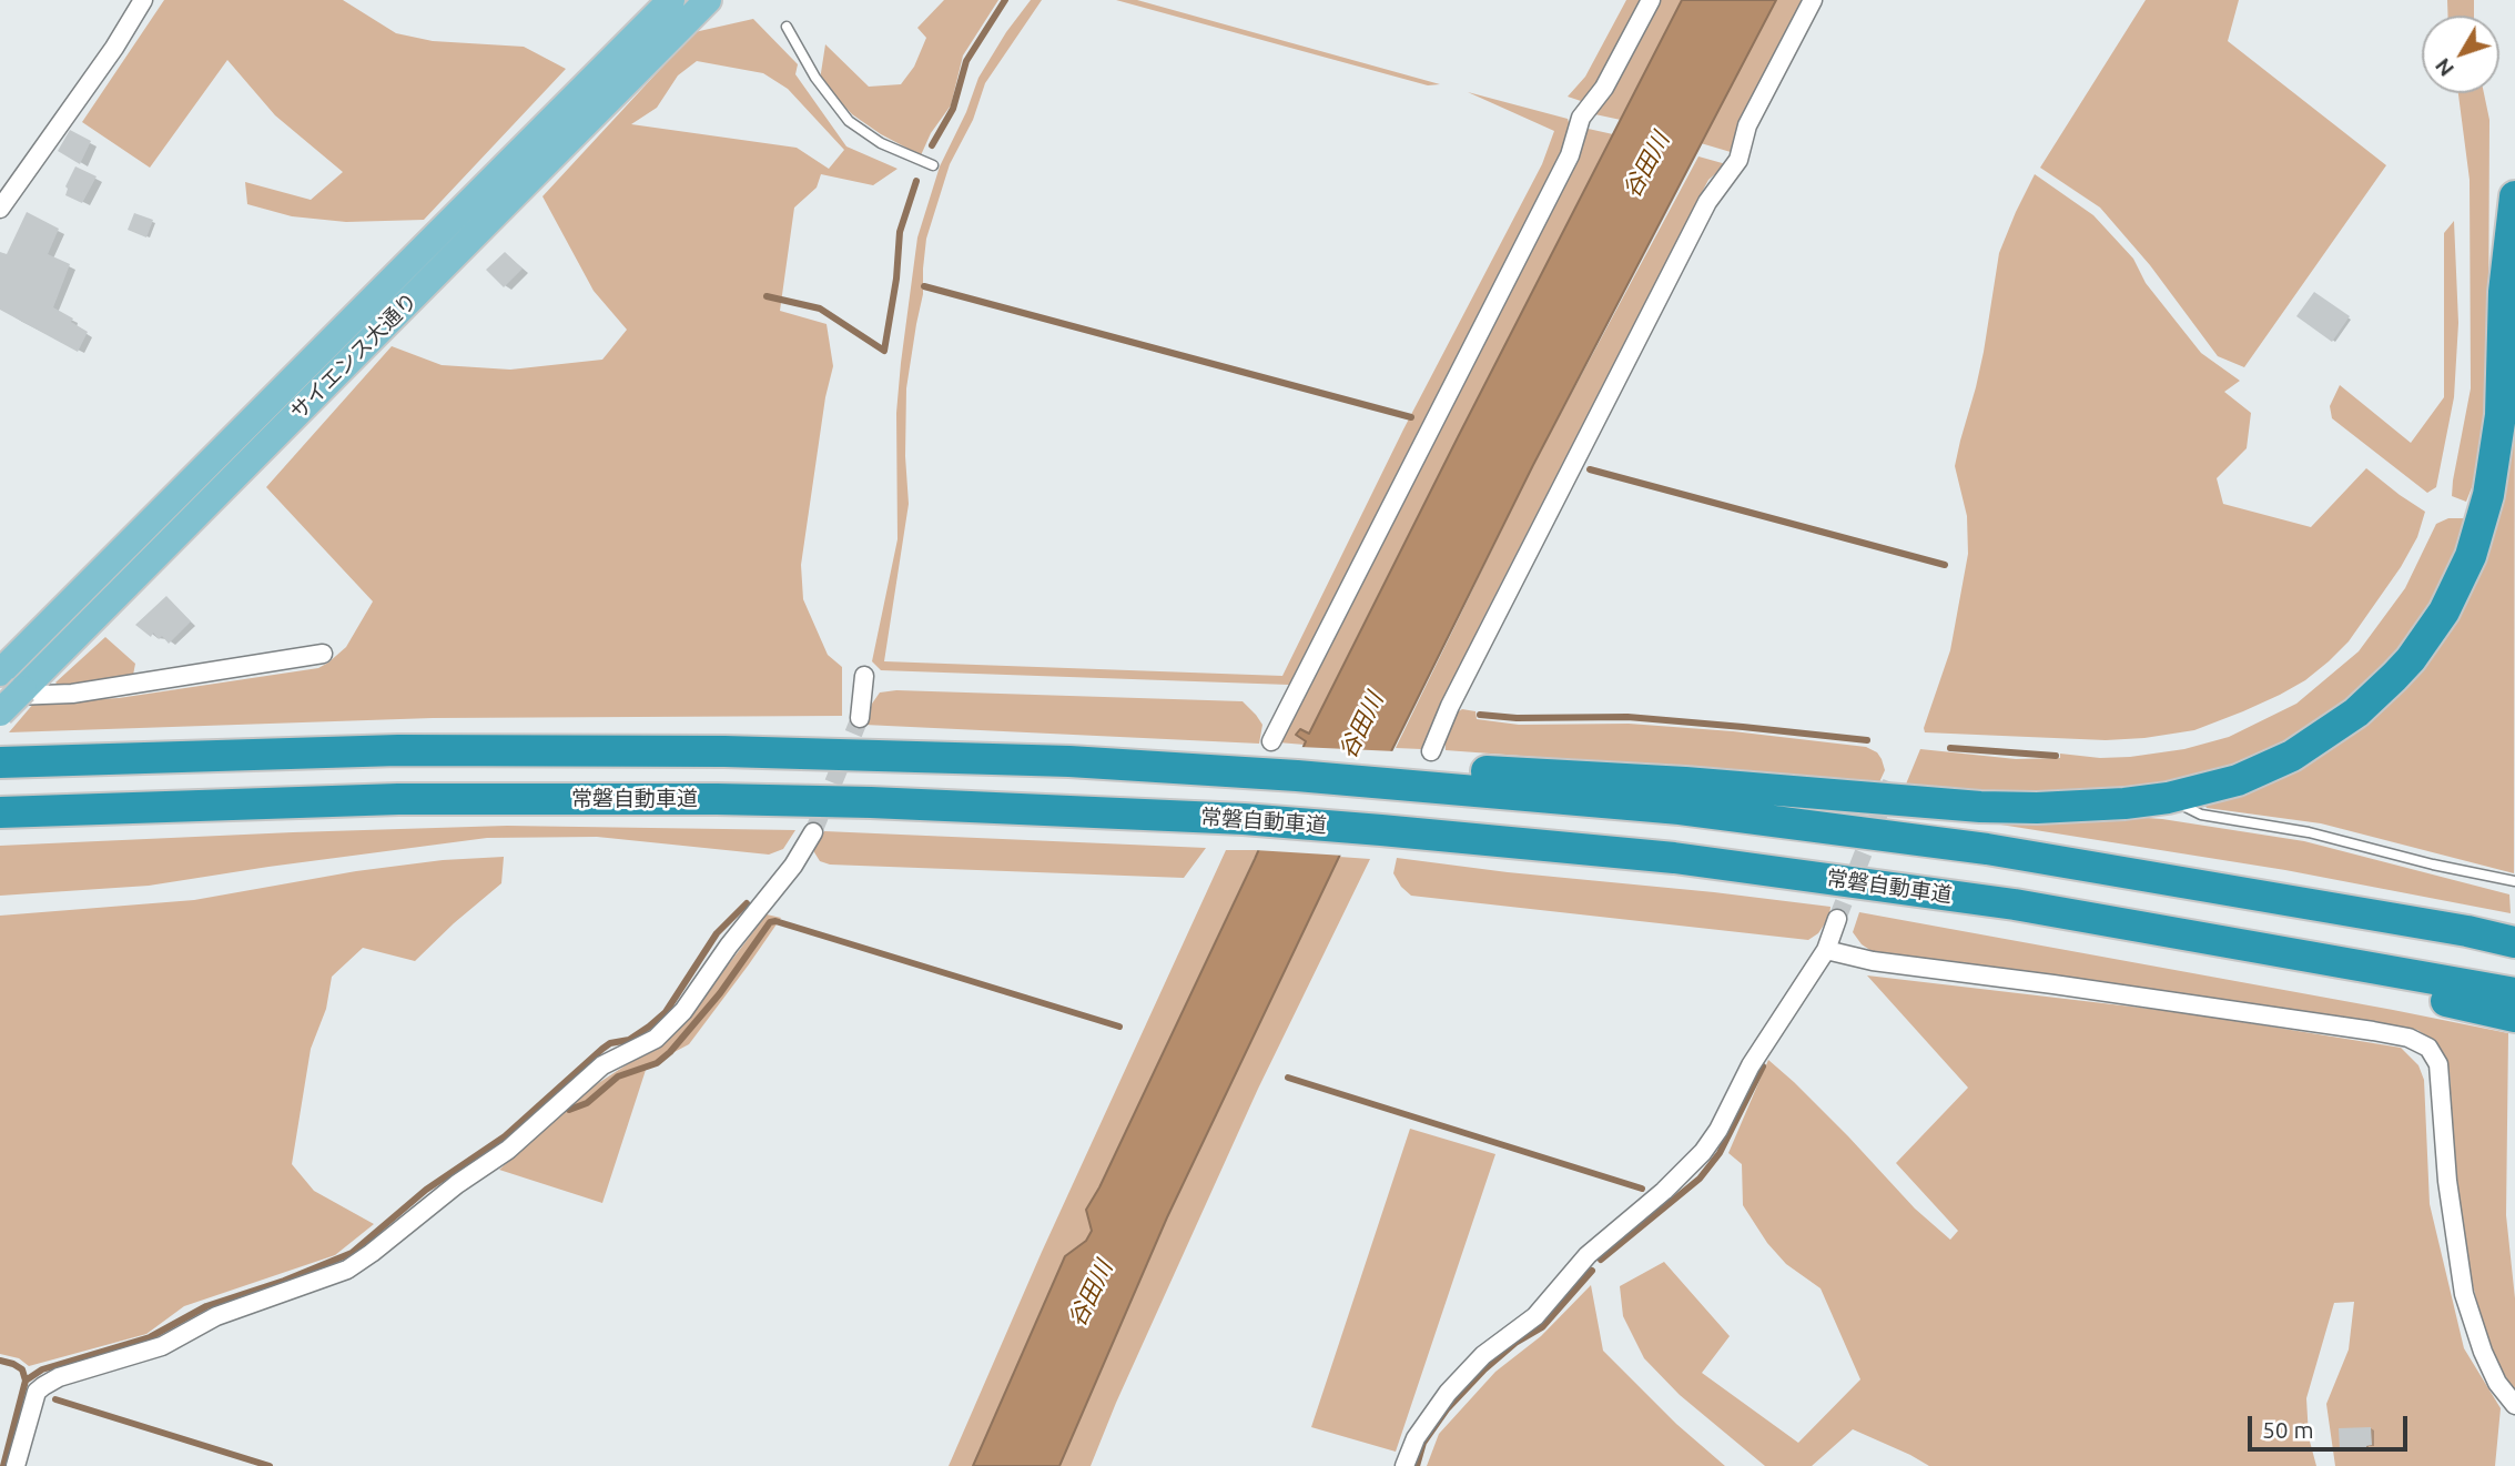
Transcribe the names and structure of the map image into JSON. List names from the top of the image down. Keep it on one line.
{"streets":{"highway":["常磐自動車道"],"main road":["サイエンス大通り"]},"water":["谷田川"],"scale_bar":"50 m","north":"bottom left"}
